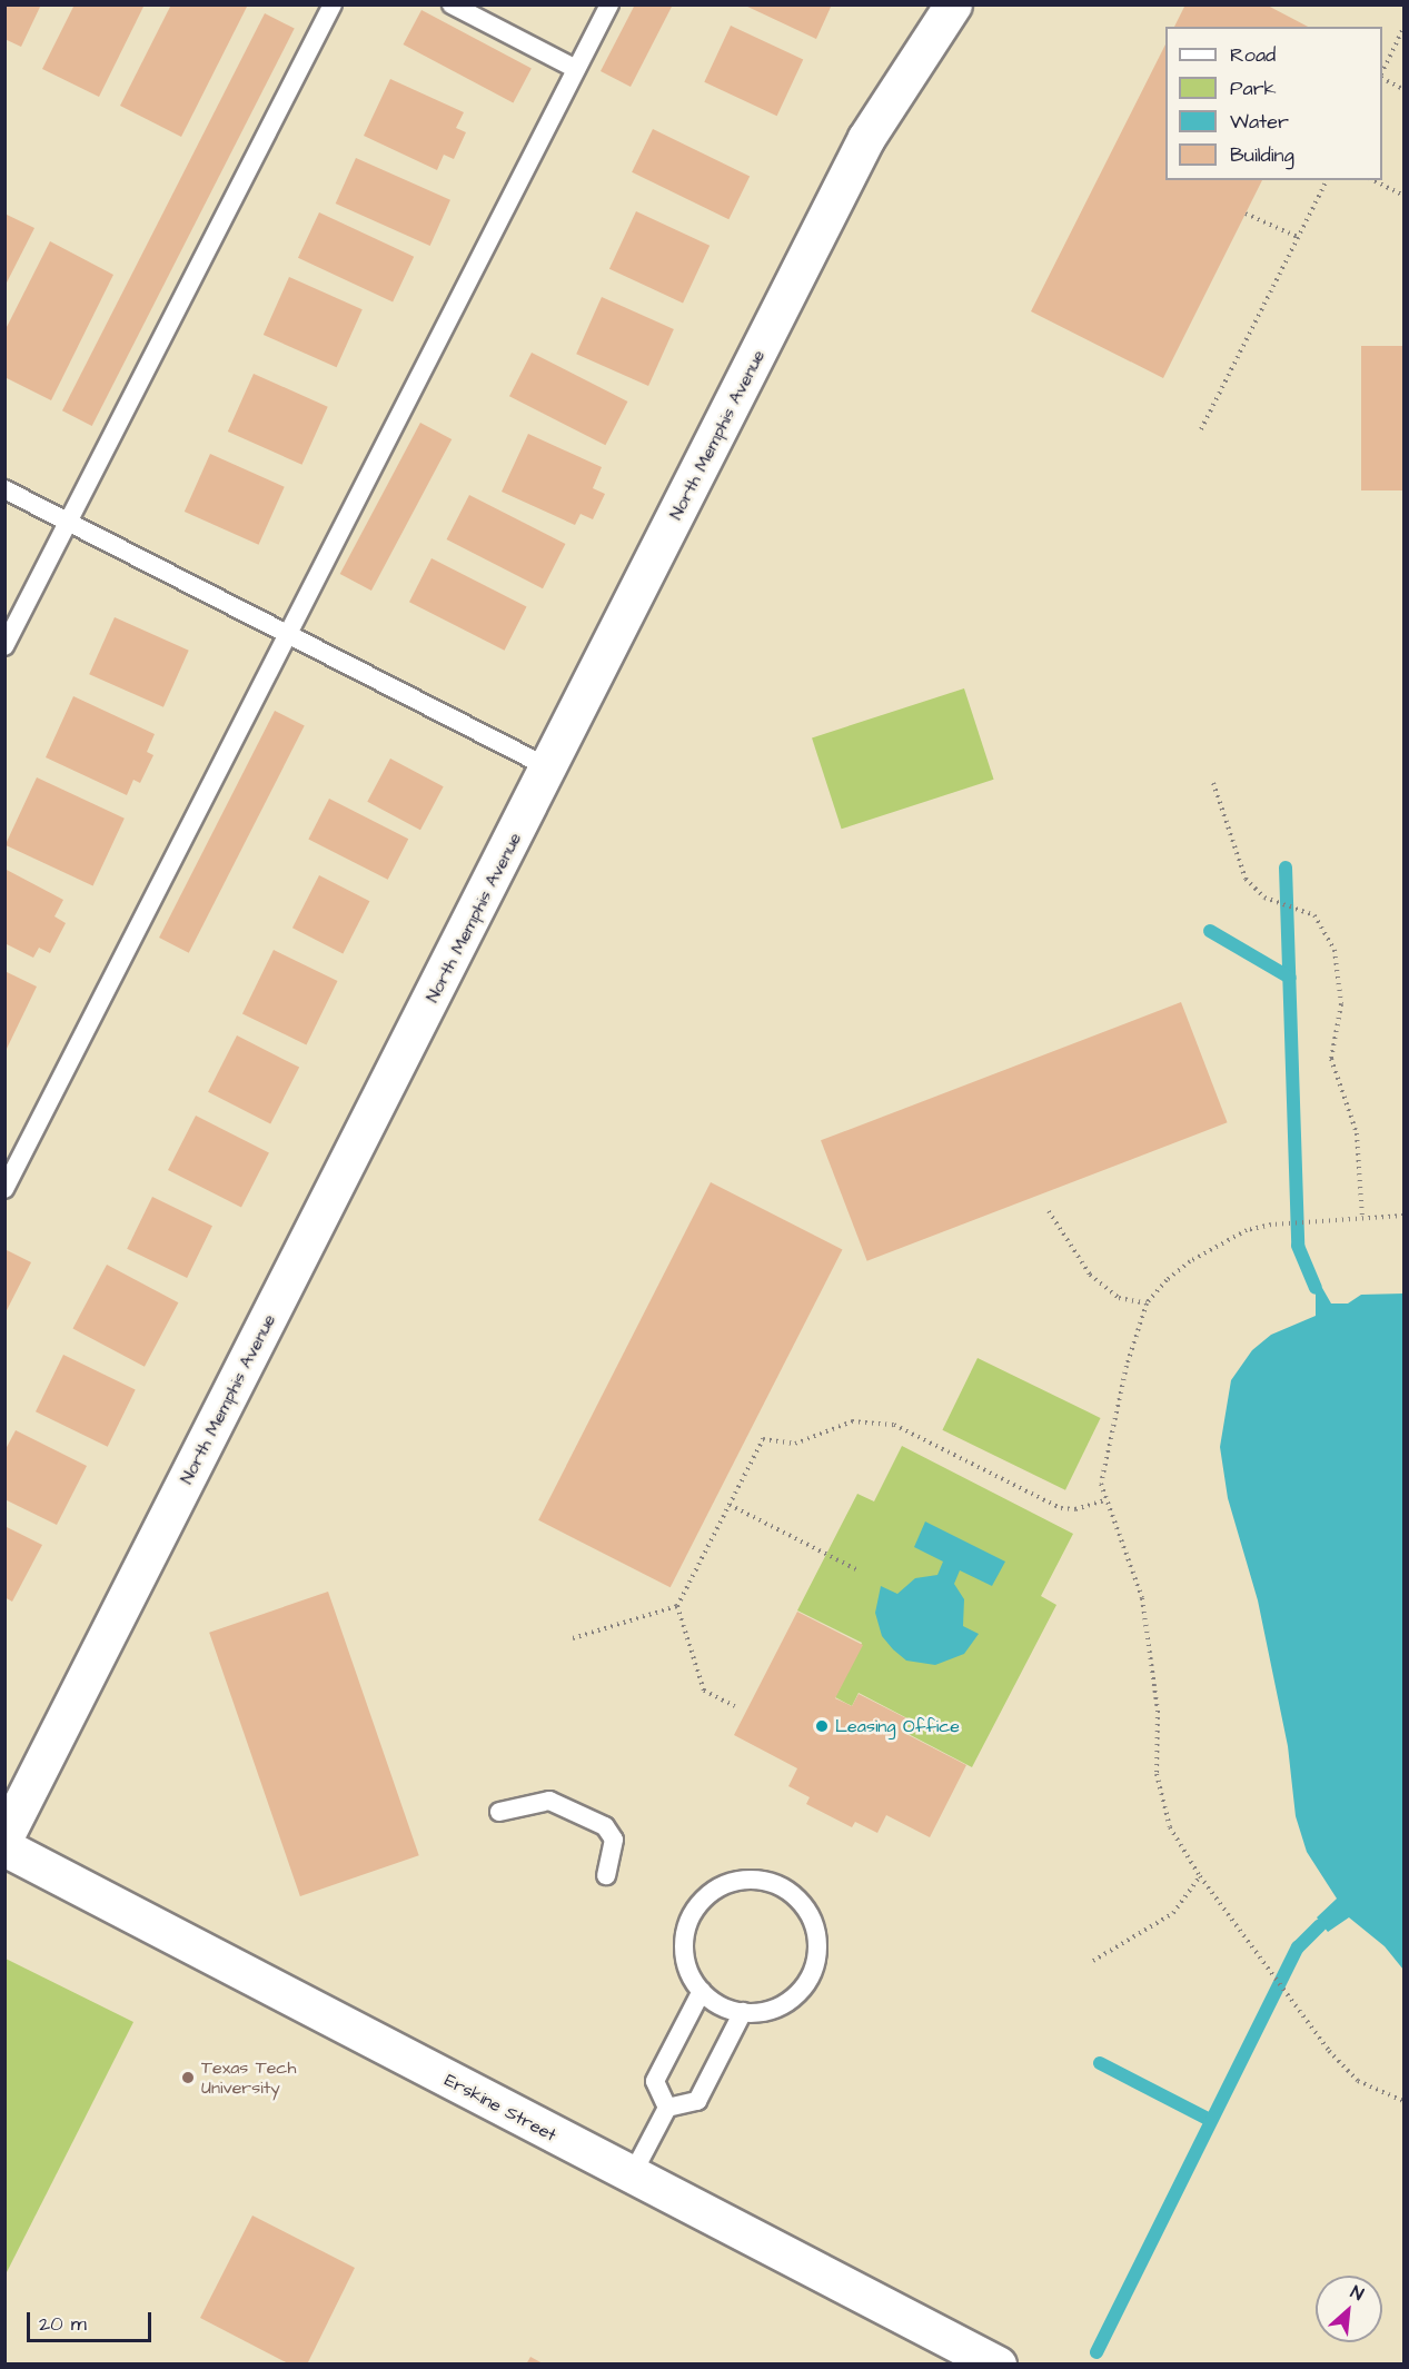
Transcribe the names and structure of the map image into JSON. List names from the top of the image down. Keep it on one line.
{"streets":{"street":["North Memphis Avenue","Erskine Street"]},"places":["Leasing Office","Texas Tech University"],"legend":["Road","Park","Water","Building"],"scale_bar":"20 m","north":"top right"}
